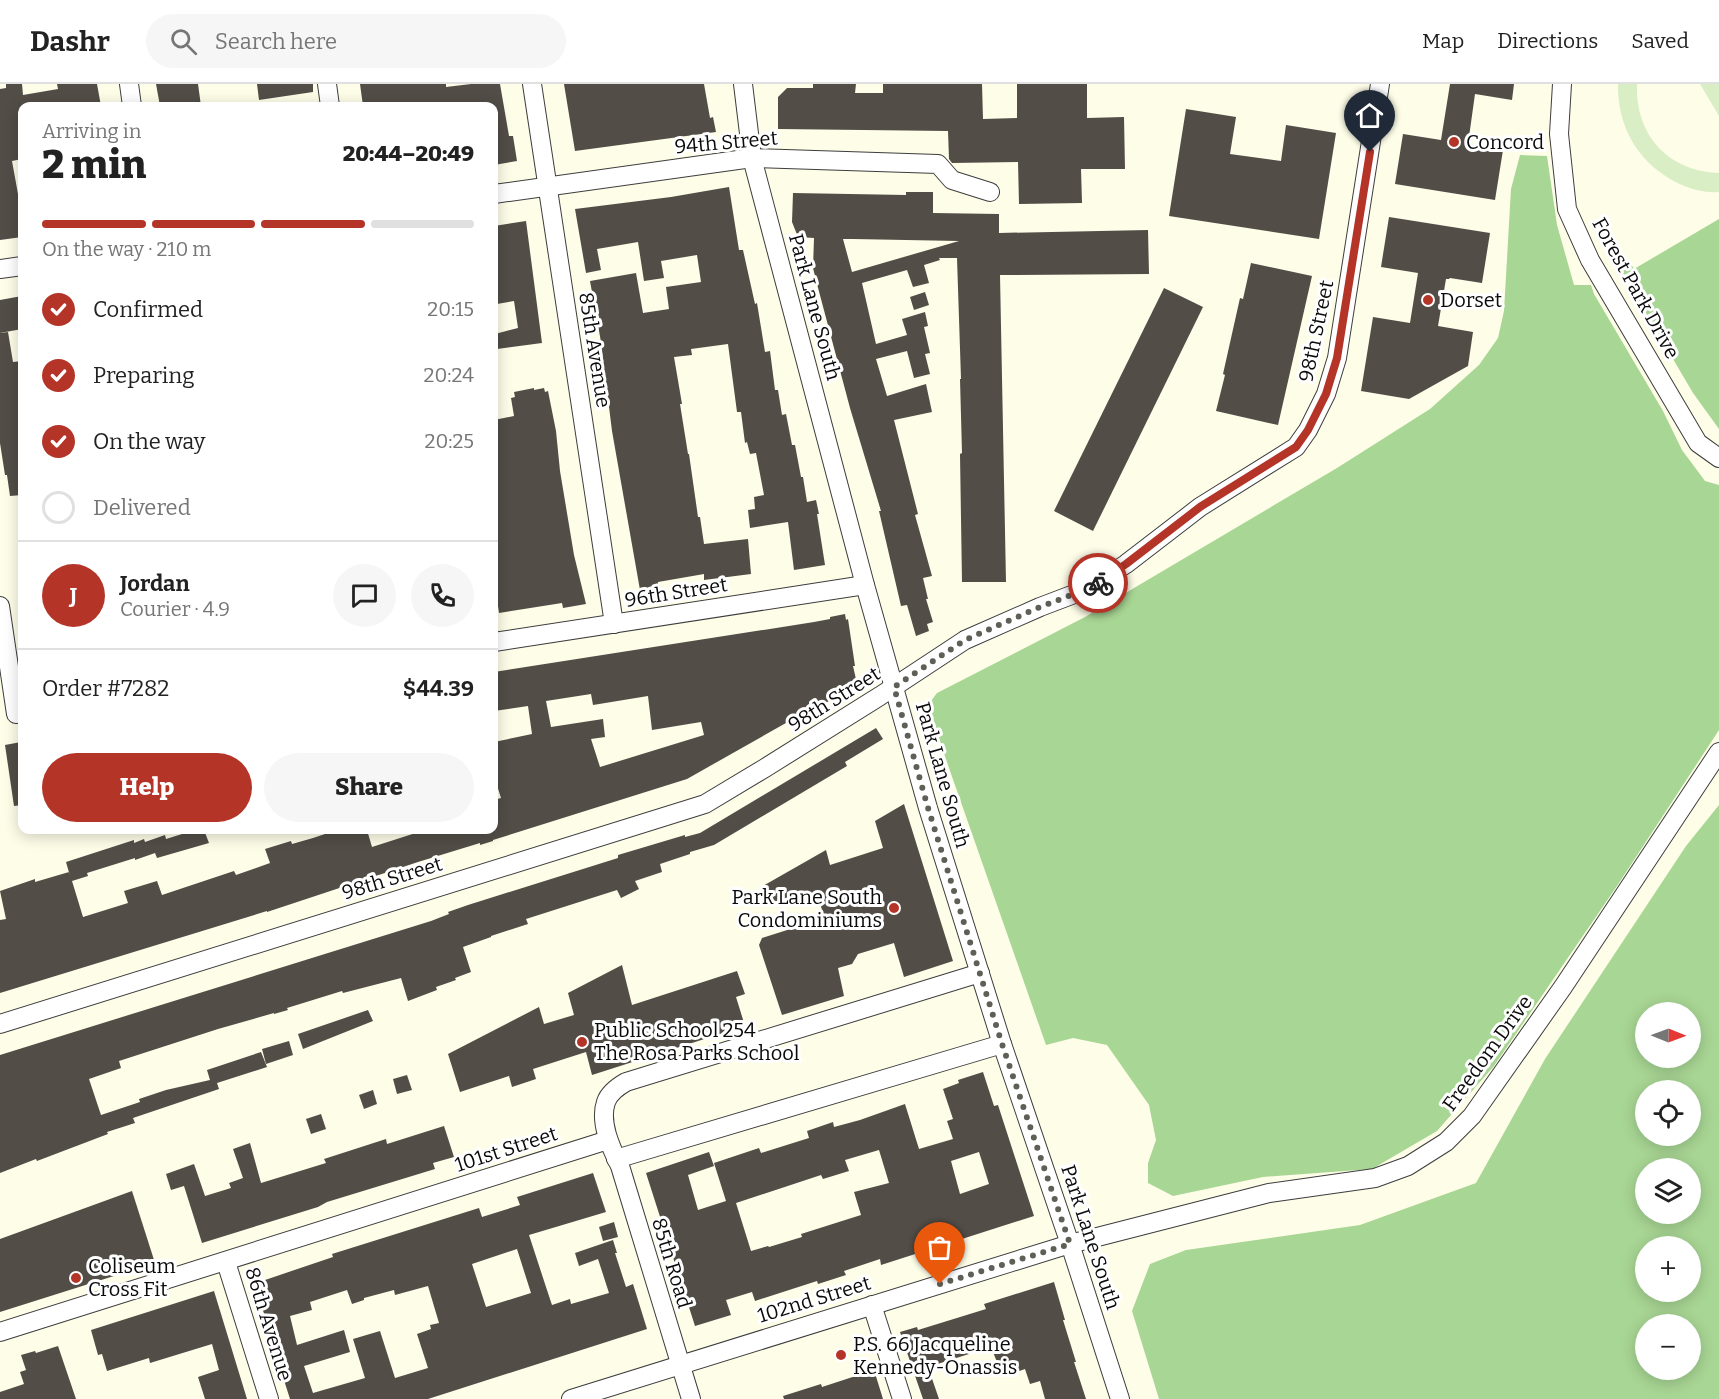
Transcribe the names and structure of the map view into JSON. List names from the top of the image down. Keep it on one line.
{"streets":{"street":["94th Street","Forest Park Drive","Park Lane South","98th Street","85th Avenue","96th Street","Freedom Drive","101st Street","85th Road","102nd Street","86th Avenue"]},"crossings":[["94th Street","Park Lane South"],["94th Street","85th Avenue"],["Park Lane South","98th Street"],["Park Lane South","96th Street"],["Park Lane South","Freedom Drive"],["Park Lane South","102nd Street"],["85th Avenue","96th Street"],["Freedom Drive","102nd Street"],["101st Street","85th Road"],["101st Street","86th Avenue"],["85th Road","102nd Street"]],"places":["Concord","Dorset","Park Lane South Condominiums","Public School 254 The Rosa Parks School","Coliseum Cross Fit","P.S. 66 Jacqueline Kennedy-Onassis"],"north":"right","page":{"header":"Dashr","search":"Search here","nav":["Map","Directions","Saved"],"heading":["2 min","Arriving in","20:44–20:49"],"panel":["Jordan","Courier · 4.9","Order #7282","$44.39"],"bar":"On the way · 210 m","list":[["Confirmed","20:15"],["Preparing","20:24"],["On the way","20:25"],"Delivered"],"round":"J","buttons":["Help","Share"],"map_buttons":["+","−"]}}
